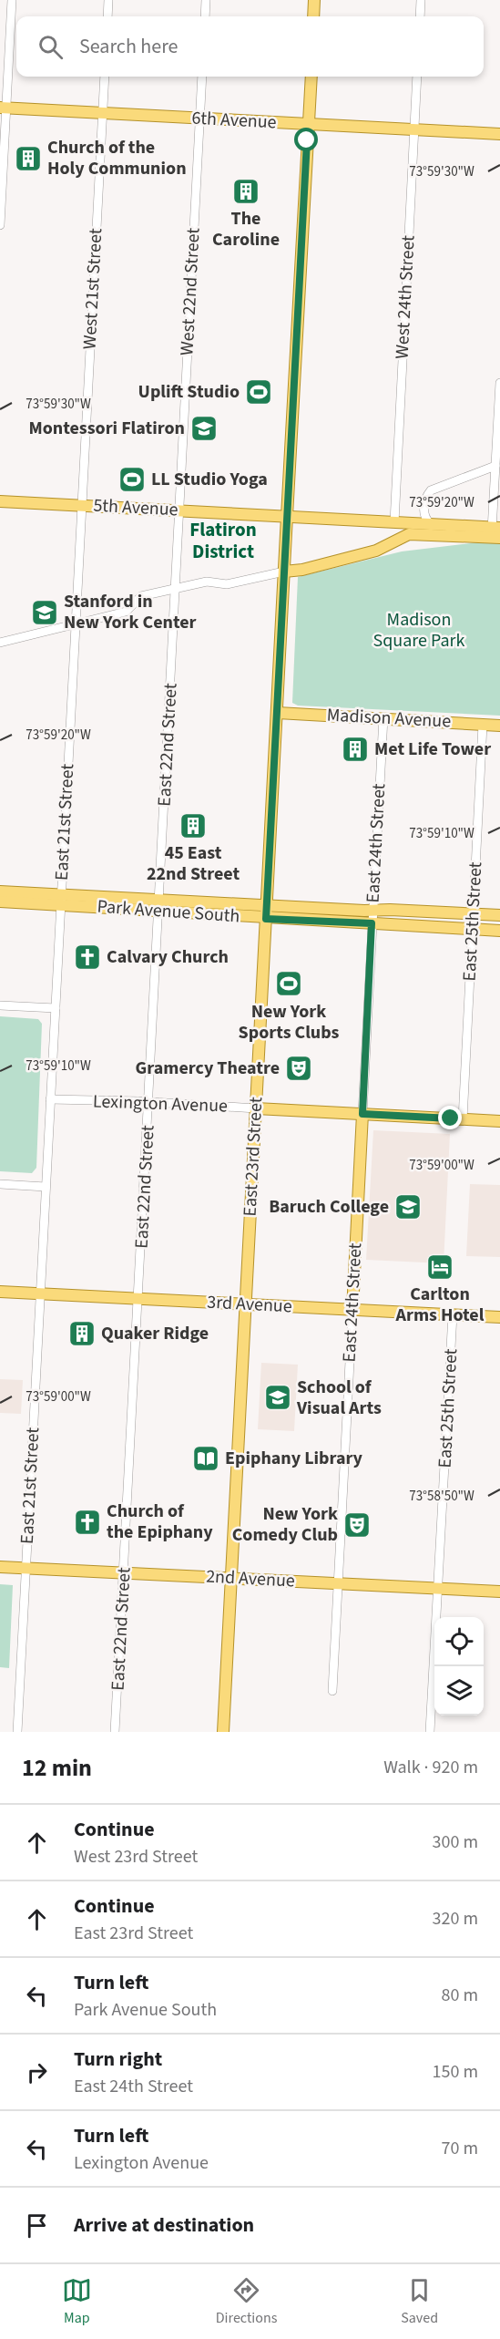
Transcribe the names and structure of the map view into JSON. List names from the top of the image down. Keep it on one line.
{"streets":{"main road":["6th Avenue","5th Avenue","Madison Avenue","East 24th Street","Park Avenue South","Lexington Avenue","East 23rd Street","3rd Avenue","2nd Avenue"],"street":["West 21st Street","West 22nd Street","West 24th Street","East 22nd Street","East 21st Street","East 25th Street"]},"crossings":[["6th Avenue","West 21st Street"],["6th Avenue","West 22nd Street"],["6th Avenue","West 24th Street"],["6th Avenue","East 23rd Street"],["West 21st Street","5th Avenue"],["West 21st Street","East 21st Street"],["West 22nd Street","5th Avenue"],["West 22nd Street","East 22nd Street"],["West 24th Street","5th Avenue"],["5th Avenue","East 22nd Street"],["5th Avenue","East 21st Street"],["5th Avenue","East 23rd Street"],["Madison Avenue","East 24th Street"],["Madison Avenue","East 25th Street"],["Madison Avenue","East 23rd Street"],["East 22nd Street","Park Avenue South"],["East 22nd Street","Lexington Avenue"],["East 22nd Street","3rd Avenue"],["East 22nd Street","2nd Avenue"],["East 21st Street","Park Avenue South"],["East 21st Street","Lexington Avenue"],["East 21st Street","3rd Avenue"],["East 21st Street","2nd Avenue"],["East 24th Street","Park Avenue South"],["East 24th Street","Lexington Avenue"],["East 24th Street","3rd Avenue"],["East 24th Street","2nd Avenue"],["Park Avenue South","East 25th Street"],["Park Avenue South","East 23rd Street"],["East 25th Street","Lexington Avenue"],["East 25th Street","3rd Avenue"],["East 25th Street","2nd Avenue"],["Lexington Avenue","East 23rd Street"],["East 23rd Street","3rd Avenue"],["East 23rd Street","2nd Avenue"]],"districts":["Flatiron District"],"parks":["Madison Square Park"],"places":{"building":["Church of the Holy Communion","The Caroline","Met Life Tower","45 East 22nd Street","Quaker Ridge"],"sports":["Uplift Studio","LL Studio Yoga","New York Sports Clubs"],"school or university":["Montessori Flatiron","Stanford in New York Center","Baruch College","School of Visual Arts"],"church":["Calvary Church","Church of the Epiphany"],"theatre":["Gramercy Theatre","New York Comedy Club"],"hotel":["Carlton Arms Hotel"],"library":["Epiphany Library"]},"page":{"search":"Search here","heading":["12 min","Walk · 920 m"],"list":[["Continue","West 23rd Street","300 m"],["Continue","East 23rd Street","320 m"],["Turn left","Park Avenue South","80 m"],["Turn right","East 24th Street","150 m"],["Turn left","Lexington Avenue","70 m"],"Arrive at destination"],"nav":["Map","Directions","Saved"]},"coordinates":["73°59'30\"W","73°59'20\"W","73°59'10\"W","73°59'00\"W","73°58'50\"W"]}
